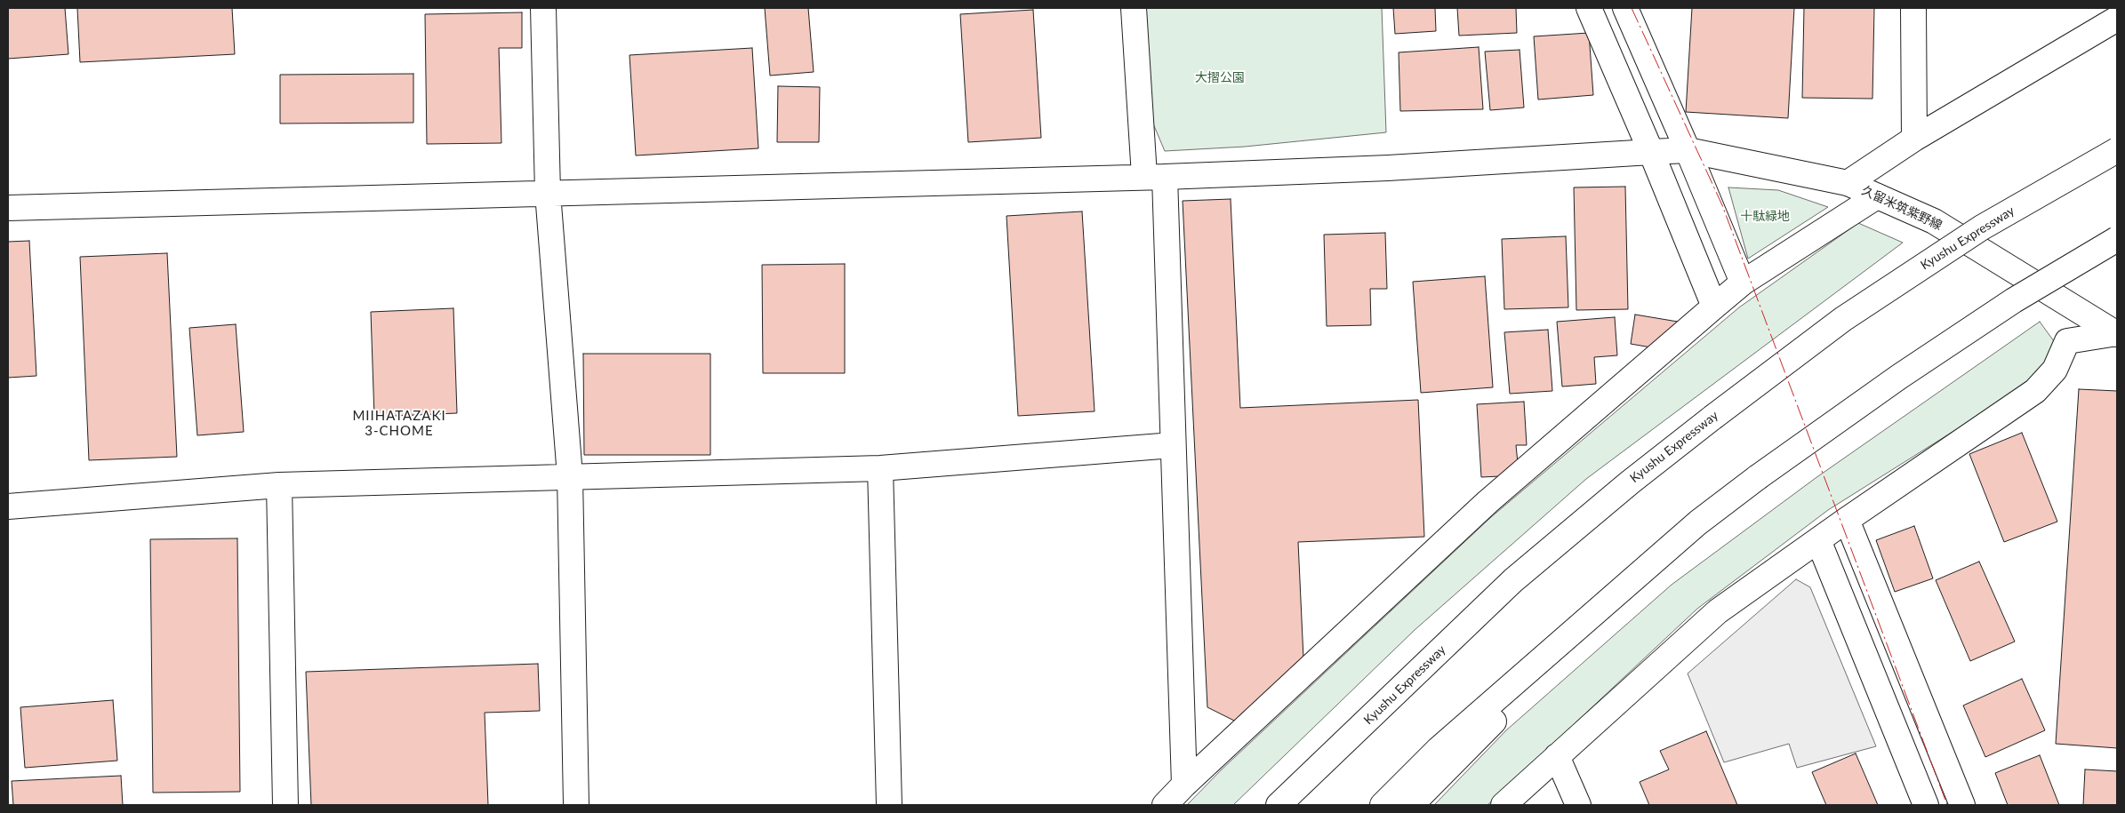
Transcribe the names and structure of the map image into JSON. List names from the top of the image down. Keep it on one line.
{"streets":{"main road":["久留米筑紫野線","Kyushu Expressway"]},"districts":["MIIHATAZAKI 3-CHOME"],"parks":["大摺公園","十駄緑地"]}
